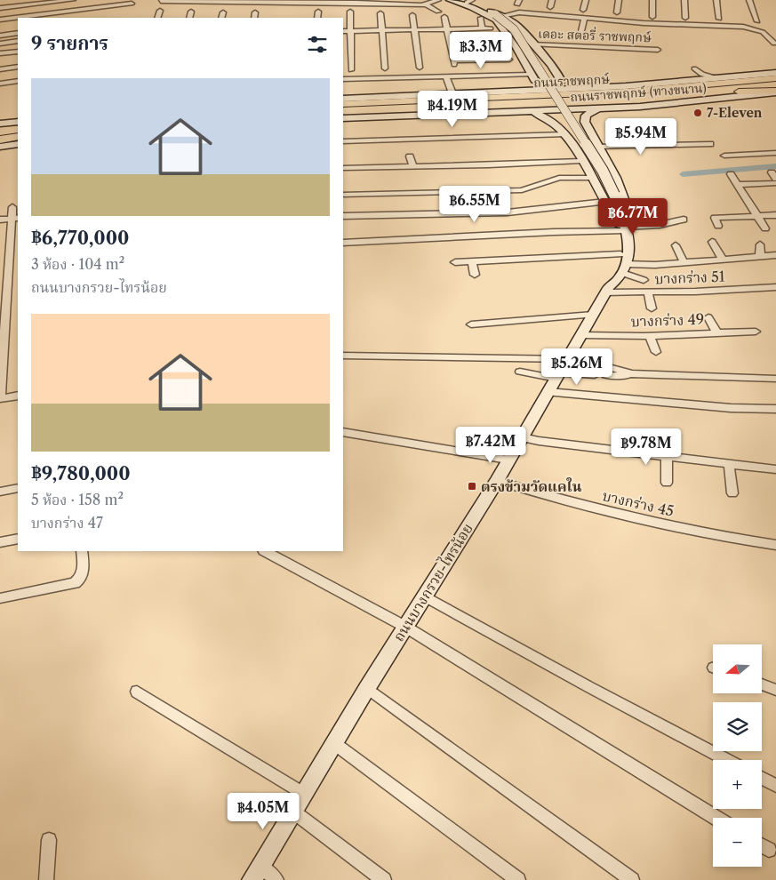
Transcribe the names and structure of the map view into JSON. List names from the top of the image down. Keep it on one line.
{"streets":{"main road":["ถนนราชพฤกษ์","ถนนราชพฤกษ์ (ทางขนาน)","ถนนบางกรวย-ไทรน้อย"],"street":["เดอะ สตอรี่ ราชพฤกษ์","บางกร่าง 51","บางกร่าง 49","บางกร่าง 45"]},"crossings":[["บางกร่าง 51","ถนนบางกรวย-ไทรน้อย"],["บางกร่าง 49","ถนนบางกรวย-ไทรน้อย"],["บางกร่าง 45","ถนนบางกรวย-ไทรน้อย"]],"places":{"other":["7-Eleven"],"transit":["ตรงข้ามวัดแคใน"]},"north":"left","page":{"heading":"9 รายการ","price":["฿3.3M","฿4.19M","฿5.94M","฿6.55M","฿6.77M","฿5.26M","฿7.42M","฿9.78M","฿4.05M"],"list":[{"name":"฿6,770,000","note":"3 ห้อง · 104 m² · ถนนบางกรวย-ไทรน้อย"},{"name":"฿9,780,000","note":"5 ห้อง · 158 m² · บางกร่าง 47"}],"map_buttons":["+","−"]}}
